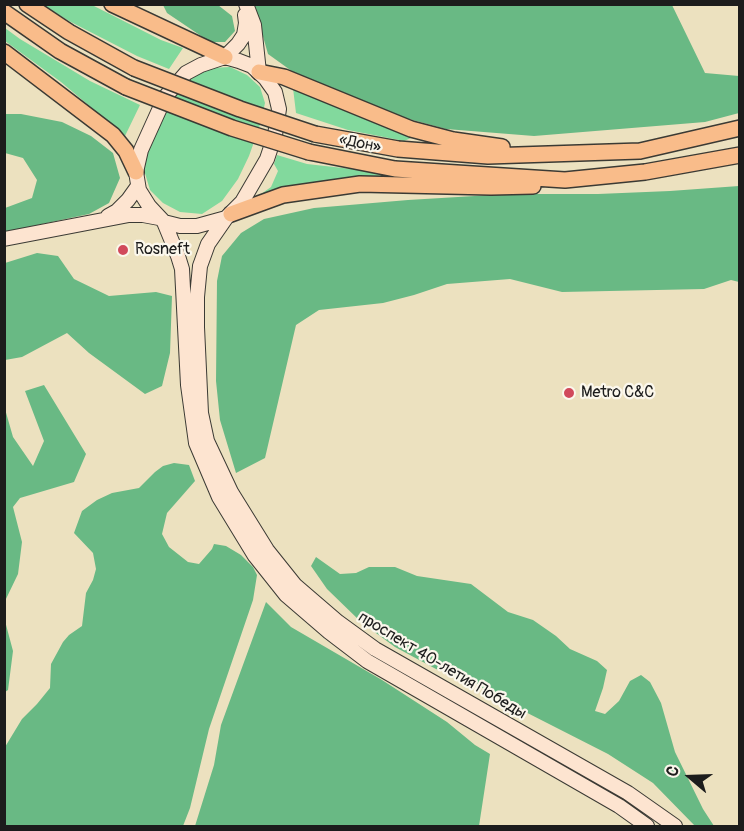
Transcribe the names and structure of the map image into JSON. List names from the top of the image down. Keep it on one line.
{"streets":{"main road":["«Дон»","проспект 40-летия Победы"]},"places":["Rosneft","Metro C&C"],"north":"left"}
